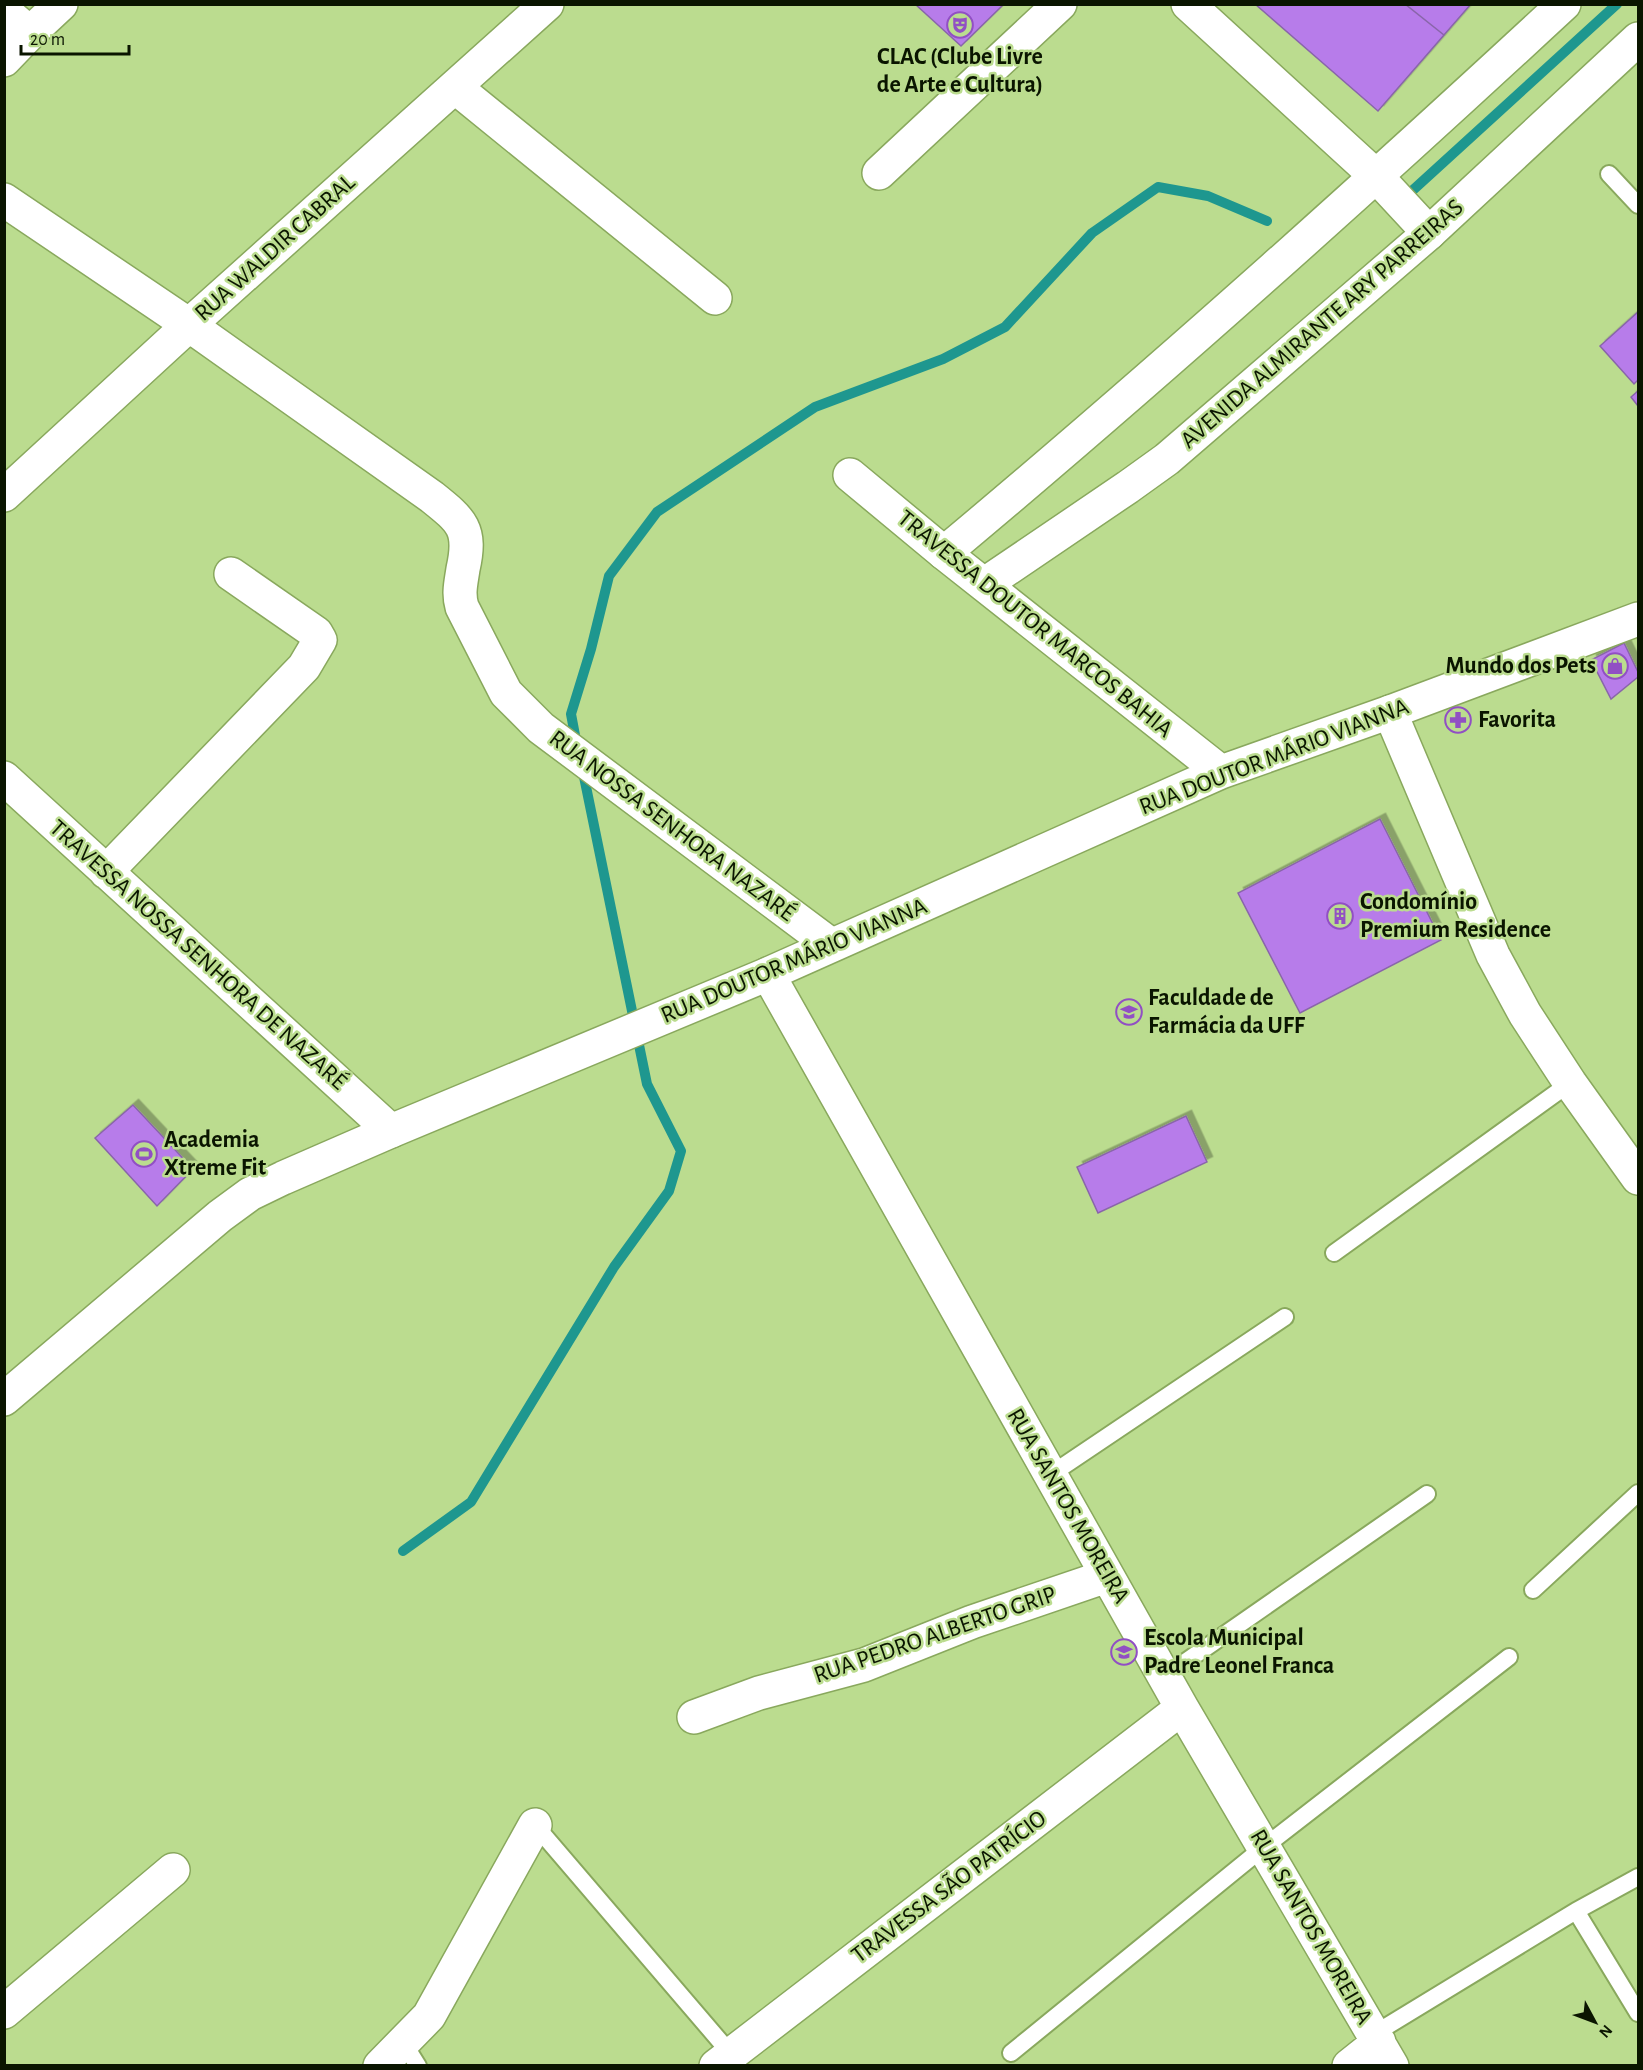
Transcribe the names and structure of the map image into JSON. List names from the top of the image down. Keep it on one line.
{"streets":{"street":["RUA WALDIR CABRAL","AVENIDA ALMIRANTE ARY PARREIRAS","TRAVESSA DOUTOR MARCOS BAHIA","RUA DOUTOR MÁRIO VIANNA","RUA NOSSA SENHORA NAZARÉ","TRAVESSA NOSSA SENHORA DE NAZARÉ","RUA SANTOS MOREIRA","RUA PEDRO ALBERTO GRIP","TRAVESSA SÃO PATRÍCIO"]},"crossings":[["RUA WALDIR CABRAL","RUA NOSSA SENHORA NAZARÉ"],["AVENIDA ALMIRANTE ARY PARREIRAS","TRAVESSA DOUTOR MARCOS BAHIA"],["TRAVESSA DOUTOR MARCOS BAHIA","RUA DOUTOR MÁRIO VIANNA"],["RUA DOUTOR MÁRIO VIANNA","RUA NOSSA SENHORA NAZARÉ"],["RUA DOUTOR MÁRIO VIANNA","TRAVESSA NOSSA SENHORA DE NAZARÉ"],["RUA DOUTOR MÁRIO VIANNA","RUA SANTOS MOREIRA"],["RUA SANTOS MOREIRA","RUA PEDRO ALBERTO GRIP"],["RUA SANTOS MOREIRA","TRAVESSA SÃO PATRÍCIO"]],"places":{"theatre":["CLAC (Clube Livre de Arte e Cultura)"],"shop":["Mundo dos Pets"],"pharmacy":["Favorita"],"building":["Condomínio Premium Residence"],"school or university":["Faculdade de Farmácia da UFF","Escola Municipal Padre Leonel Franca"],"sports":["Academia Xtreme Fit"]},"scale_bar":"20 m","north":"bottom right"}
